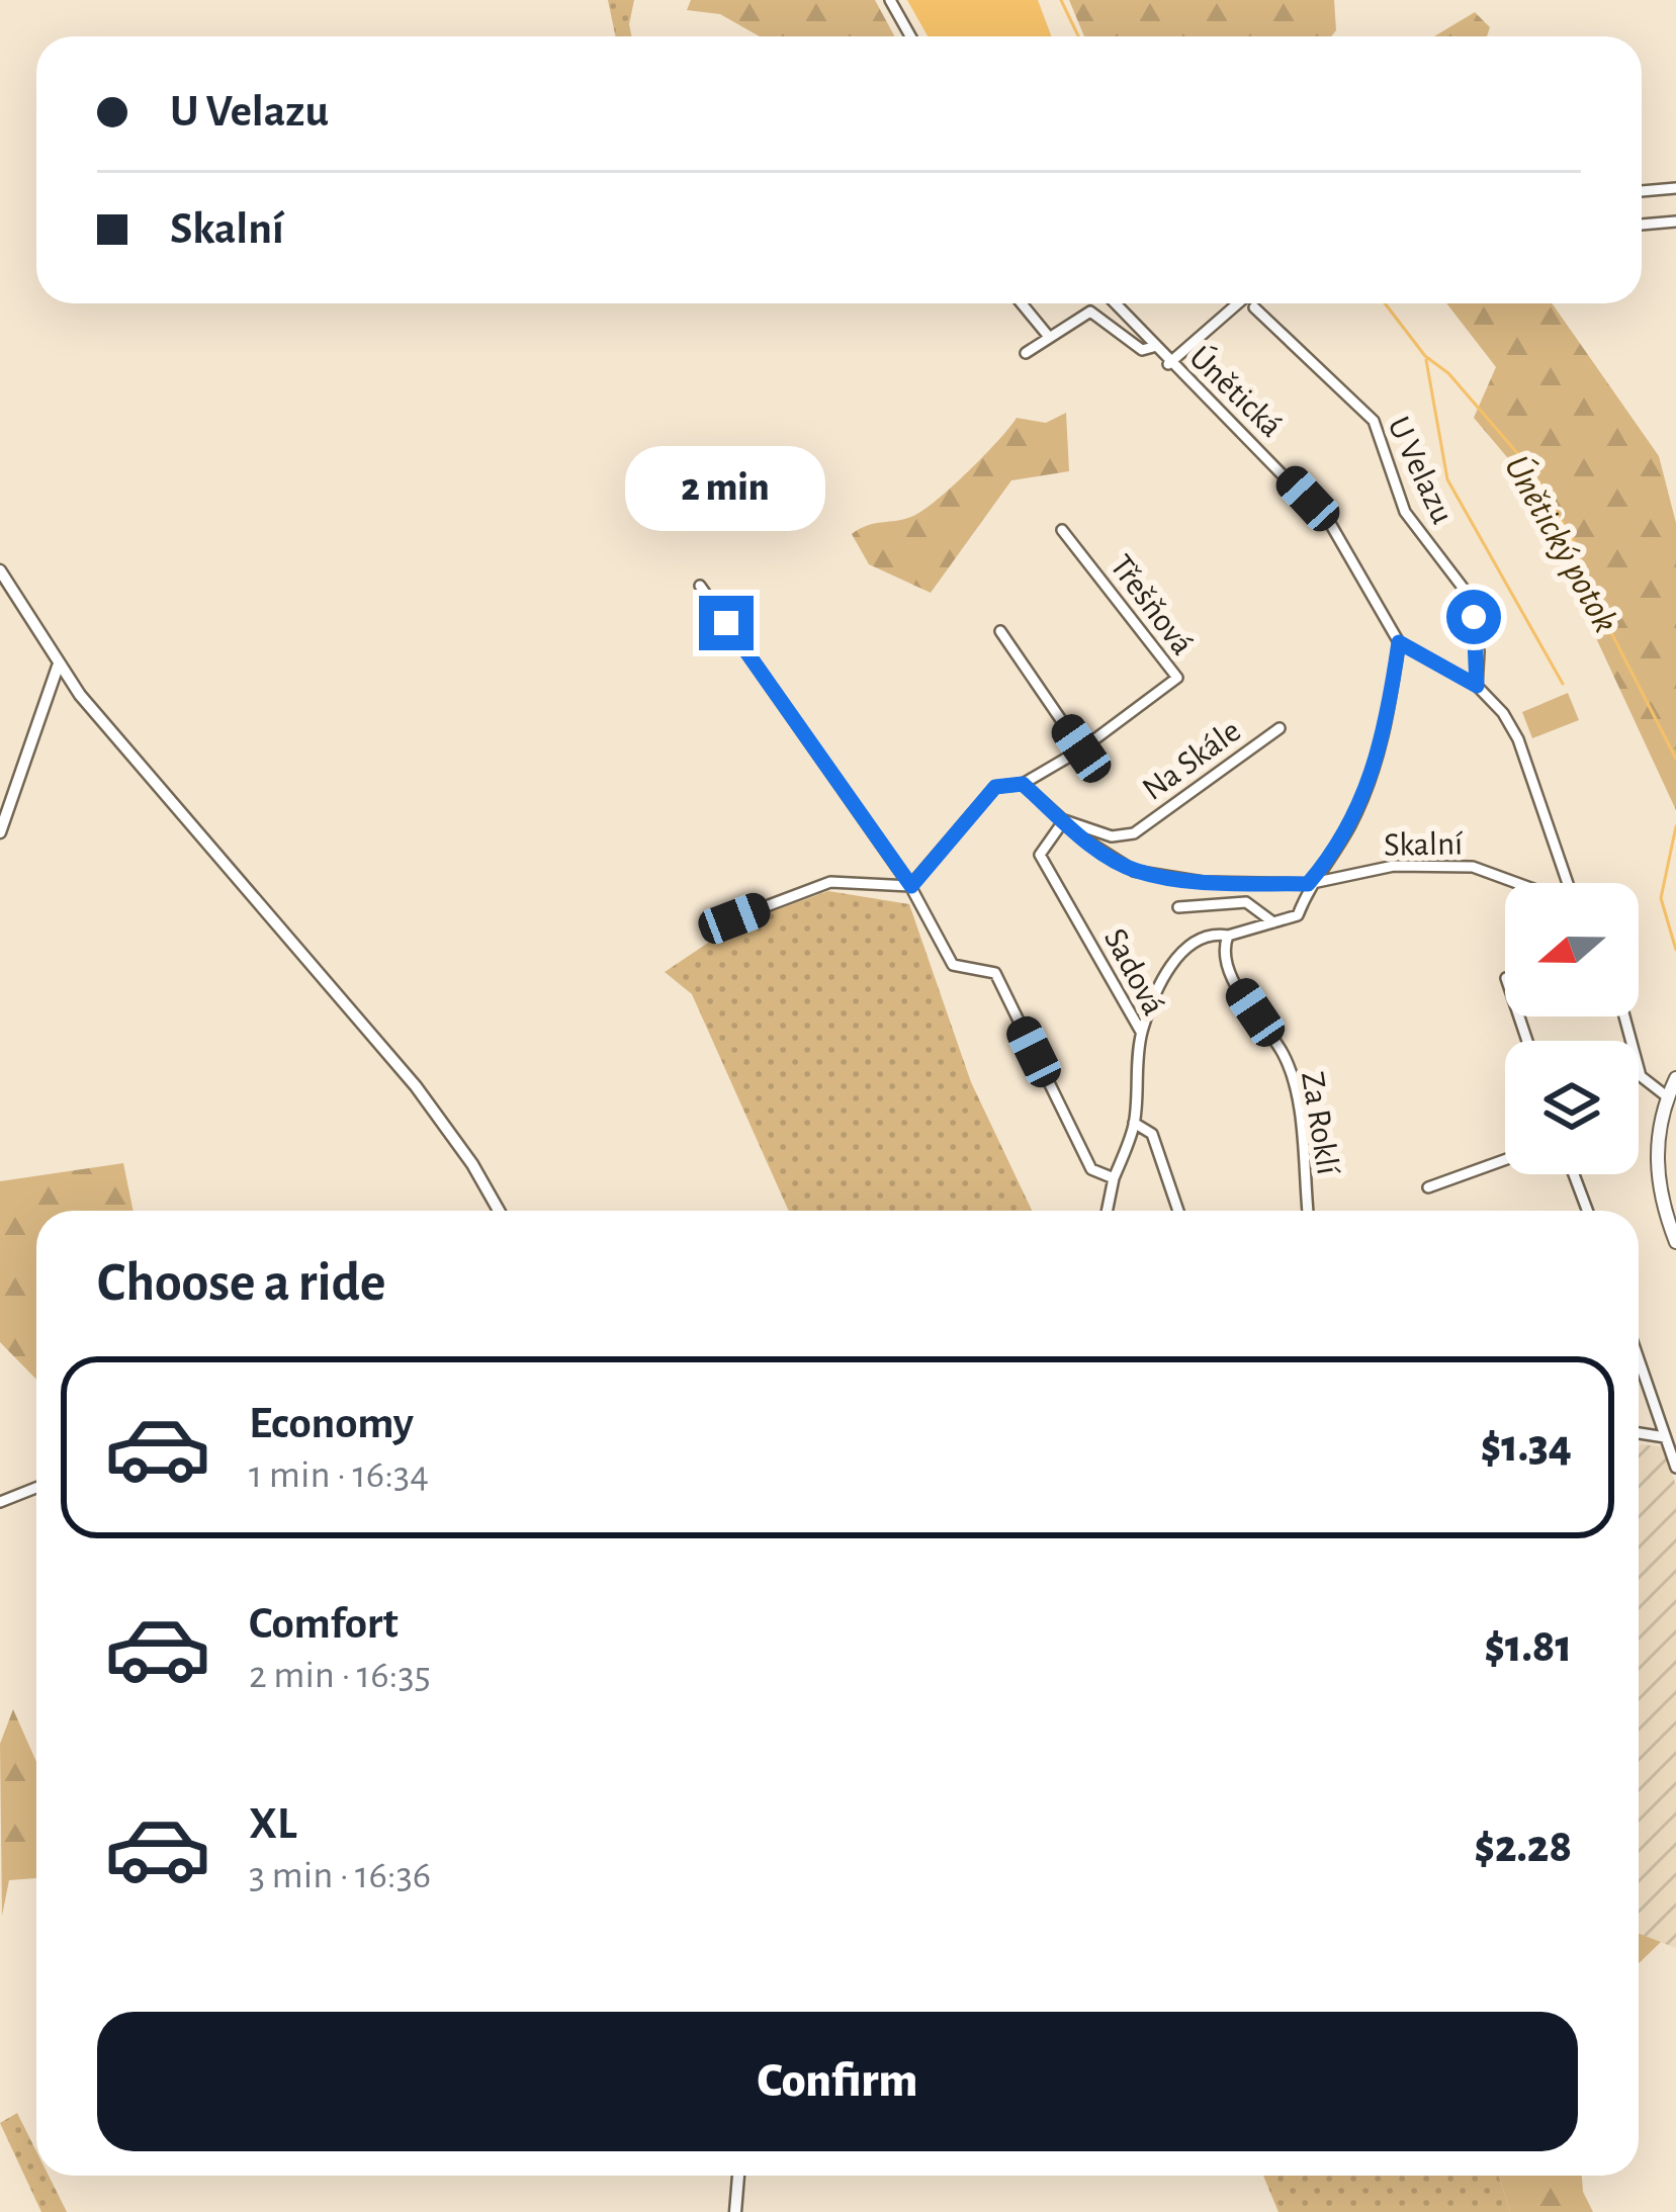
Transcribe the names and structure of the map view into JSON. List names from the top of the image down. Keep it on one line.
{"streets":{"street":["Únětická","U Velazu","Třešňová","Na Skále","Skalní","Sadová","Za Roklí"]},"crossings":[["Třešňová","Skalní"],["Na Skále","Skalní"],["Na Skále","Sadová"],["Skalní","Sadová"]],"water":["Únětický potok"],"north":"left","page":{"banner":["U Velazu","Skalní"],"bubble":"2 min","heading":"Choose a ride","list":[{"name":"Economy","note":"1 min · 16:34","value":"$1.34"},{"name":"Comfort","note":"2 min · 16:35","value":"$1.81"},{"name":"XL","note":"3 min · 16:36","value":"$2.28"}],"buttons":"Confirm"}}
